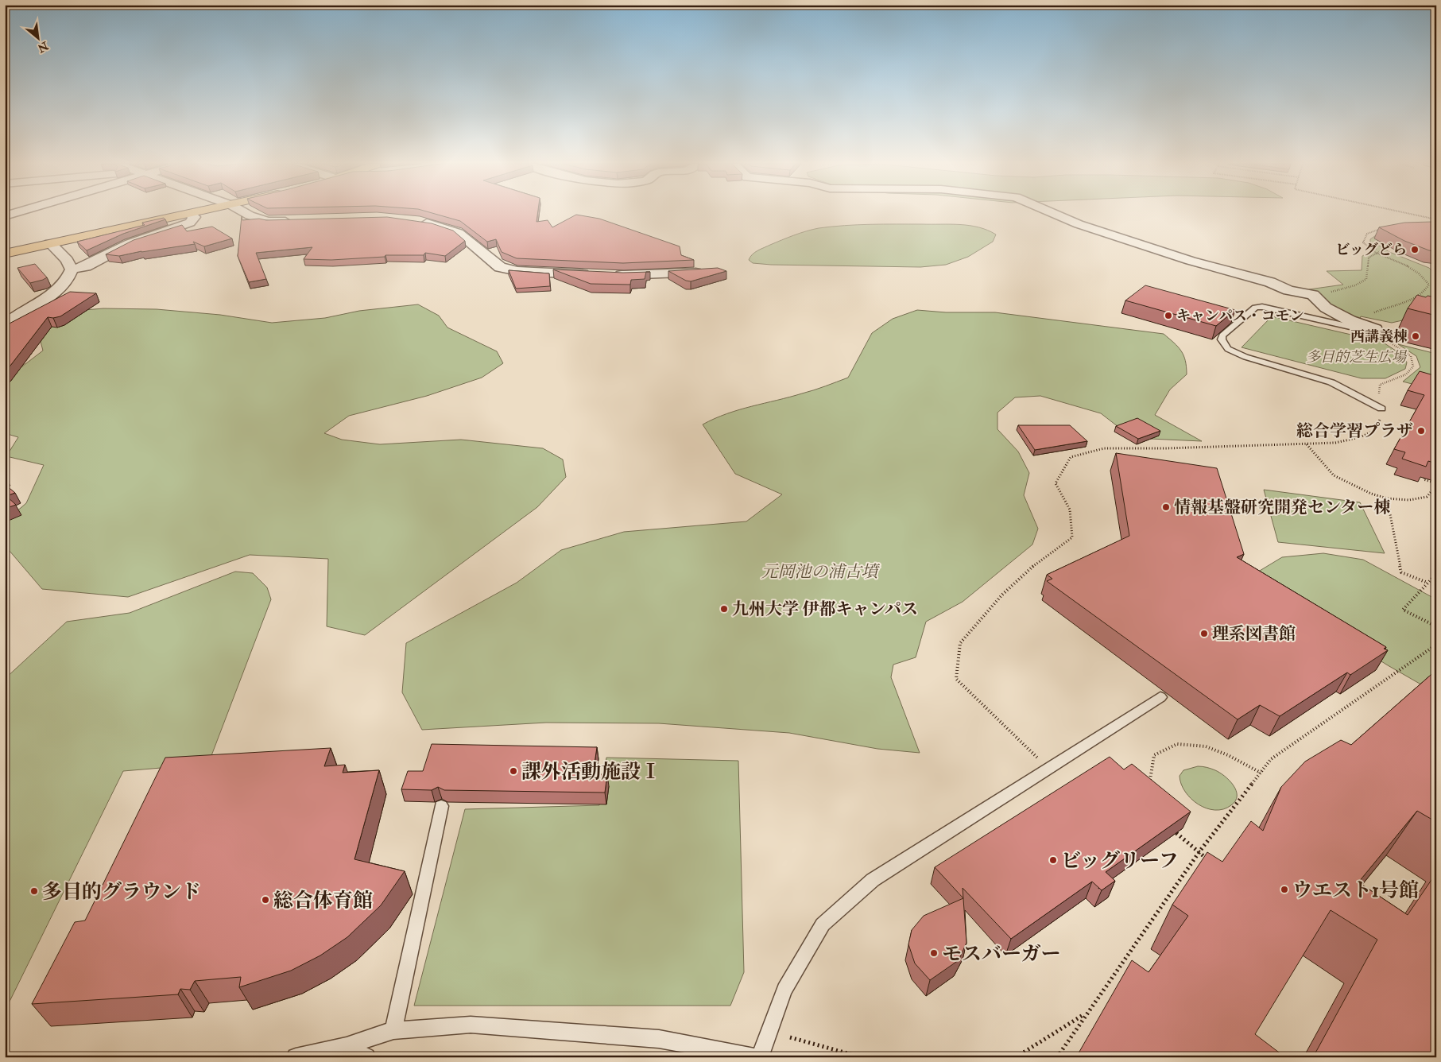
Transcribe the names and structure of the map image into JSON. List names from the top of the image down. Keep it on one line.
{"parks":["多目的芝生広場","元岡池の浦古墳"],"places":["ビッグどら","キャンパス・コモン","西講義棟","総合学習プラザ","情報基盤研究開発センター棟","九州大学 伊都キャンパス","理系図書館","課外活動施設Ⅰ","ビッグリーフ","ウエスト1号館","多目的グラウンド","総合体育館","モスバーガー"],"north":"bottom right"}
